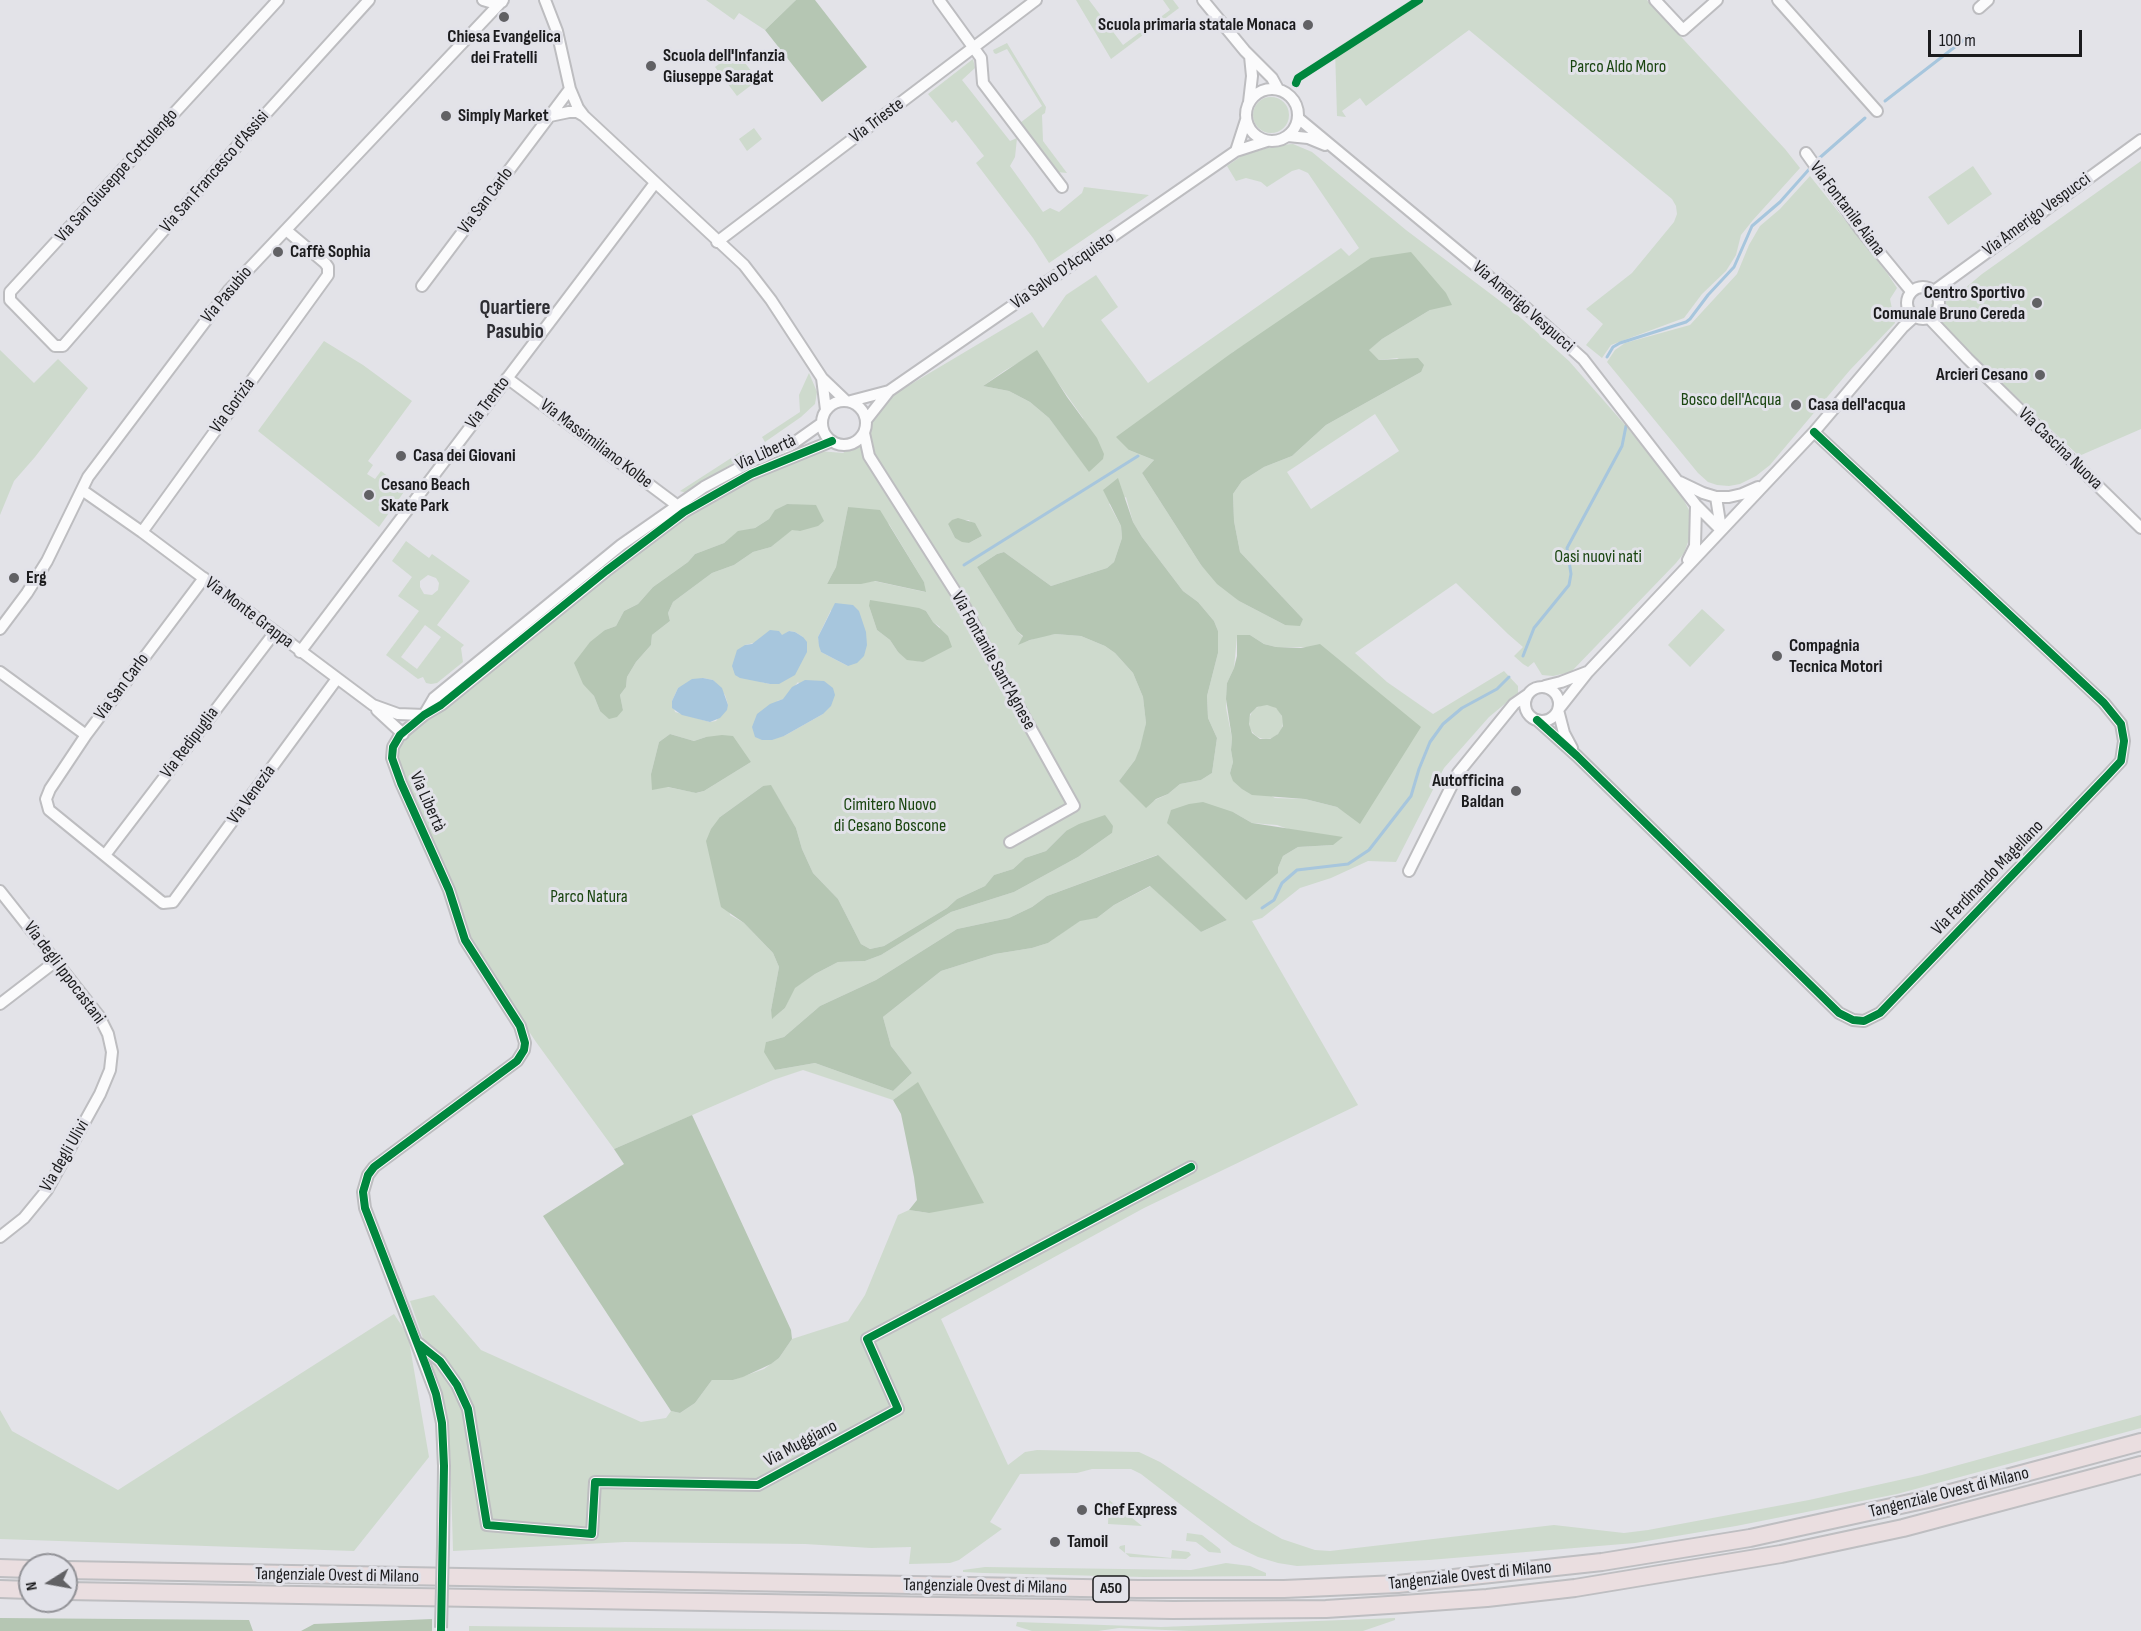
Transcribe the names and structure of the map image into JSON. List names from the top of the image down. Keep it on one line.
{"streets":{"highway":["Tangenziale Ovest di Milano","A50"],"street":["Via Trieste","Via San Francesco d'Assisi","Via San Giuseppe Cottolengo","Via San Carlo","Via Fontanile Aiana","Via Amerigo Vespucci","Via Salvo D'Acquisto","Via Pasubio","Via Trento","Via Gorizia","Via Massimiliano Kolbe","Via Cascina Nuova","Via Libertà","Via Monte Grappa","Via Fontanile Sant'Agnese","Via Redipuglia","Via Venezia","Via Ferdinando Magellano","Via degli Ippocastani","Via degli Ulivi","Via Muggiano"]},"crossings":[["Via San Francesco d'Assisi","Via San Giuseppe Cottolengo"],["Via San Carlo","Via Monte Grappa"],["Via San Carlo","Via Redipuglia"],["Via San Carlo","Via Venezia"],["Via Fontanile Aiana","Via Amerigo Vespucci"],["Via Fontanile Aiana","Via Cascina Nuova"],["Via Amerigo Vespucci","Via Salvo D'Acquisto"],["Via Amerigo Vespucci","Via Cascina Nuova"],["Via Pasubio","Via Gorizia"],["Via Pasubio","Via Monte Grappa"],["Via Trento","Via Massimiliano Kolbe"],["Via Trento","Via Monte Grappa"],["Via Gorizia","Via Monte Grappa"],["Via Massimiliano Kolbe","Via Libertà"],["Via Libertà","Via Monte Grappa"],["Via Libertà","Via Muggiano"],["Via Monte Grappa","Via Redipuglia"],["Via Monte Grappa","Via Venezia"],["Via Redipuglia","Via Venezia"],["Via degli Ippocastani","Via degli Ulivi"]],"districts":["Quartiere Pasubio"],"parks":["Parco Aldo Moro","Bosco dell'Acqua","Oasi nuovi nati","Cimitero Nuovo di Cesano Boscone","Parco Natura"],"places":["Chiesa Evangelica dei Fratelli","Scuola primaria statale Monaca","Scuola dell'Infanzia Giuseppe Saragat","Simply Market","Caffè Sophia","Centro Sportivo Comunale Bruno Cereda","Arcieri Cesano","Casa dell'acqua","Casa dei Giovani","Cesano Beach Skate Park","Erg","Compagnia Tecnica Motori","Autofficina Baldan","Chef Express","Tamoil"],"scale_bar":"100 m","north":"left"}
